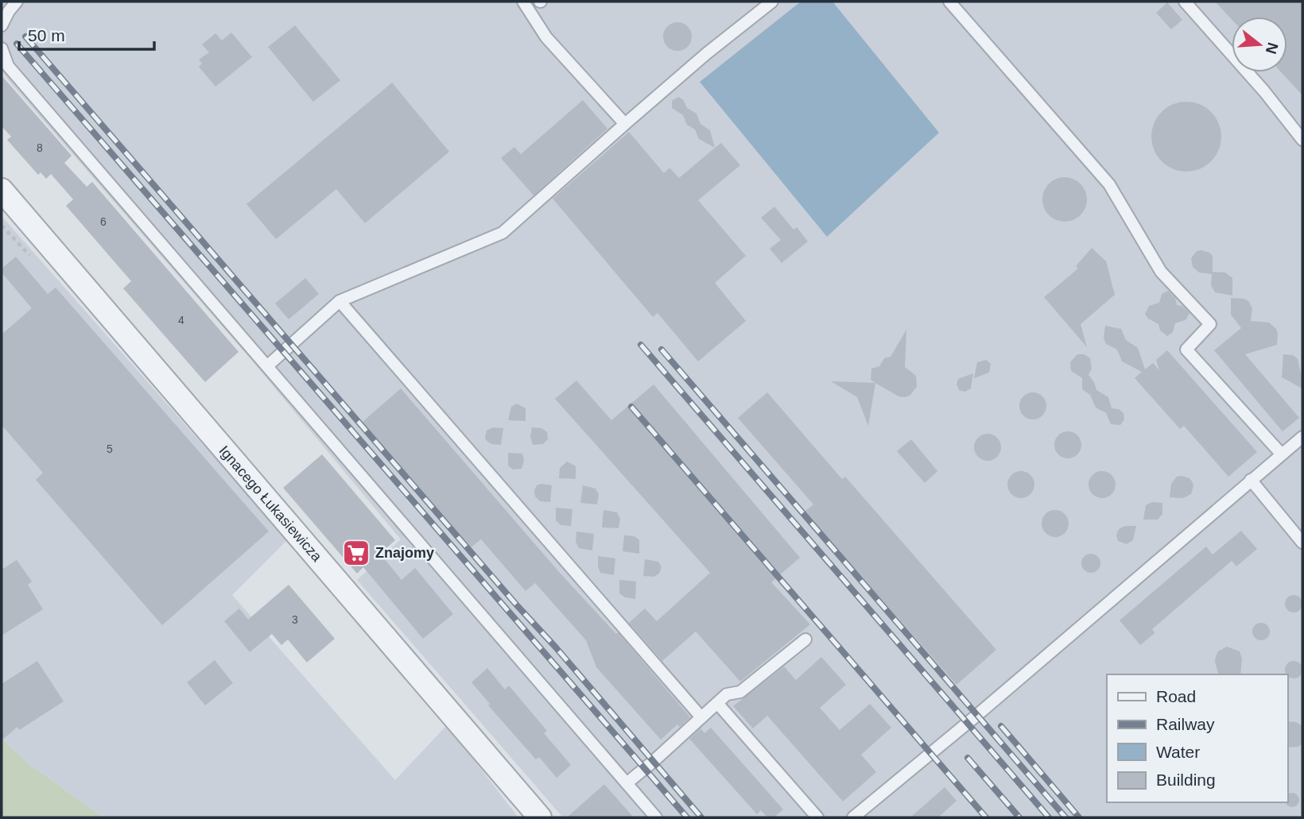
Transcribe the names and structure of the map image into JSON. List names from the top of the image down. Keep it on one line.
{"streets":{"street":["Ignacego Łukasiewicza"]},"places":{"supermarket":["Znajomy"]},"house_numbers":["8","6","4","5","3"],"legend":["Road","Railway","Water","Building"],"scale_bar":"50 m","north":"right"}
